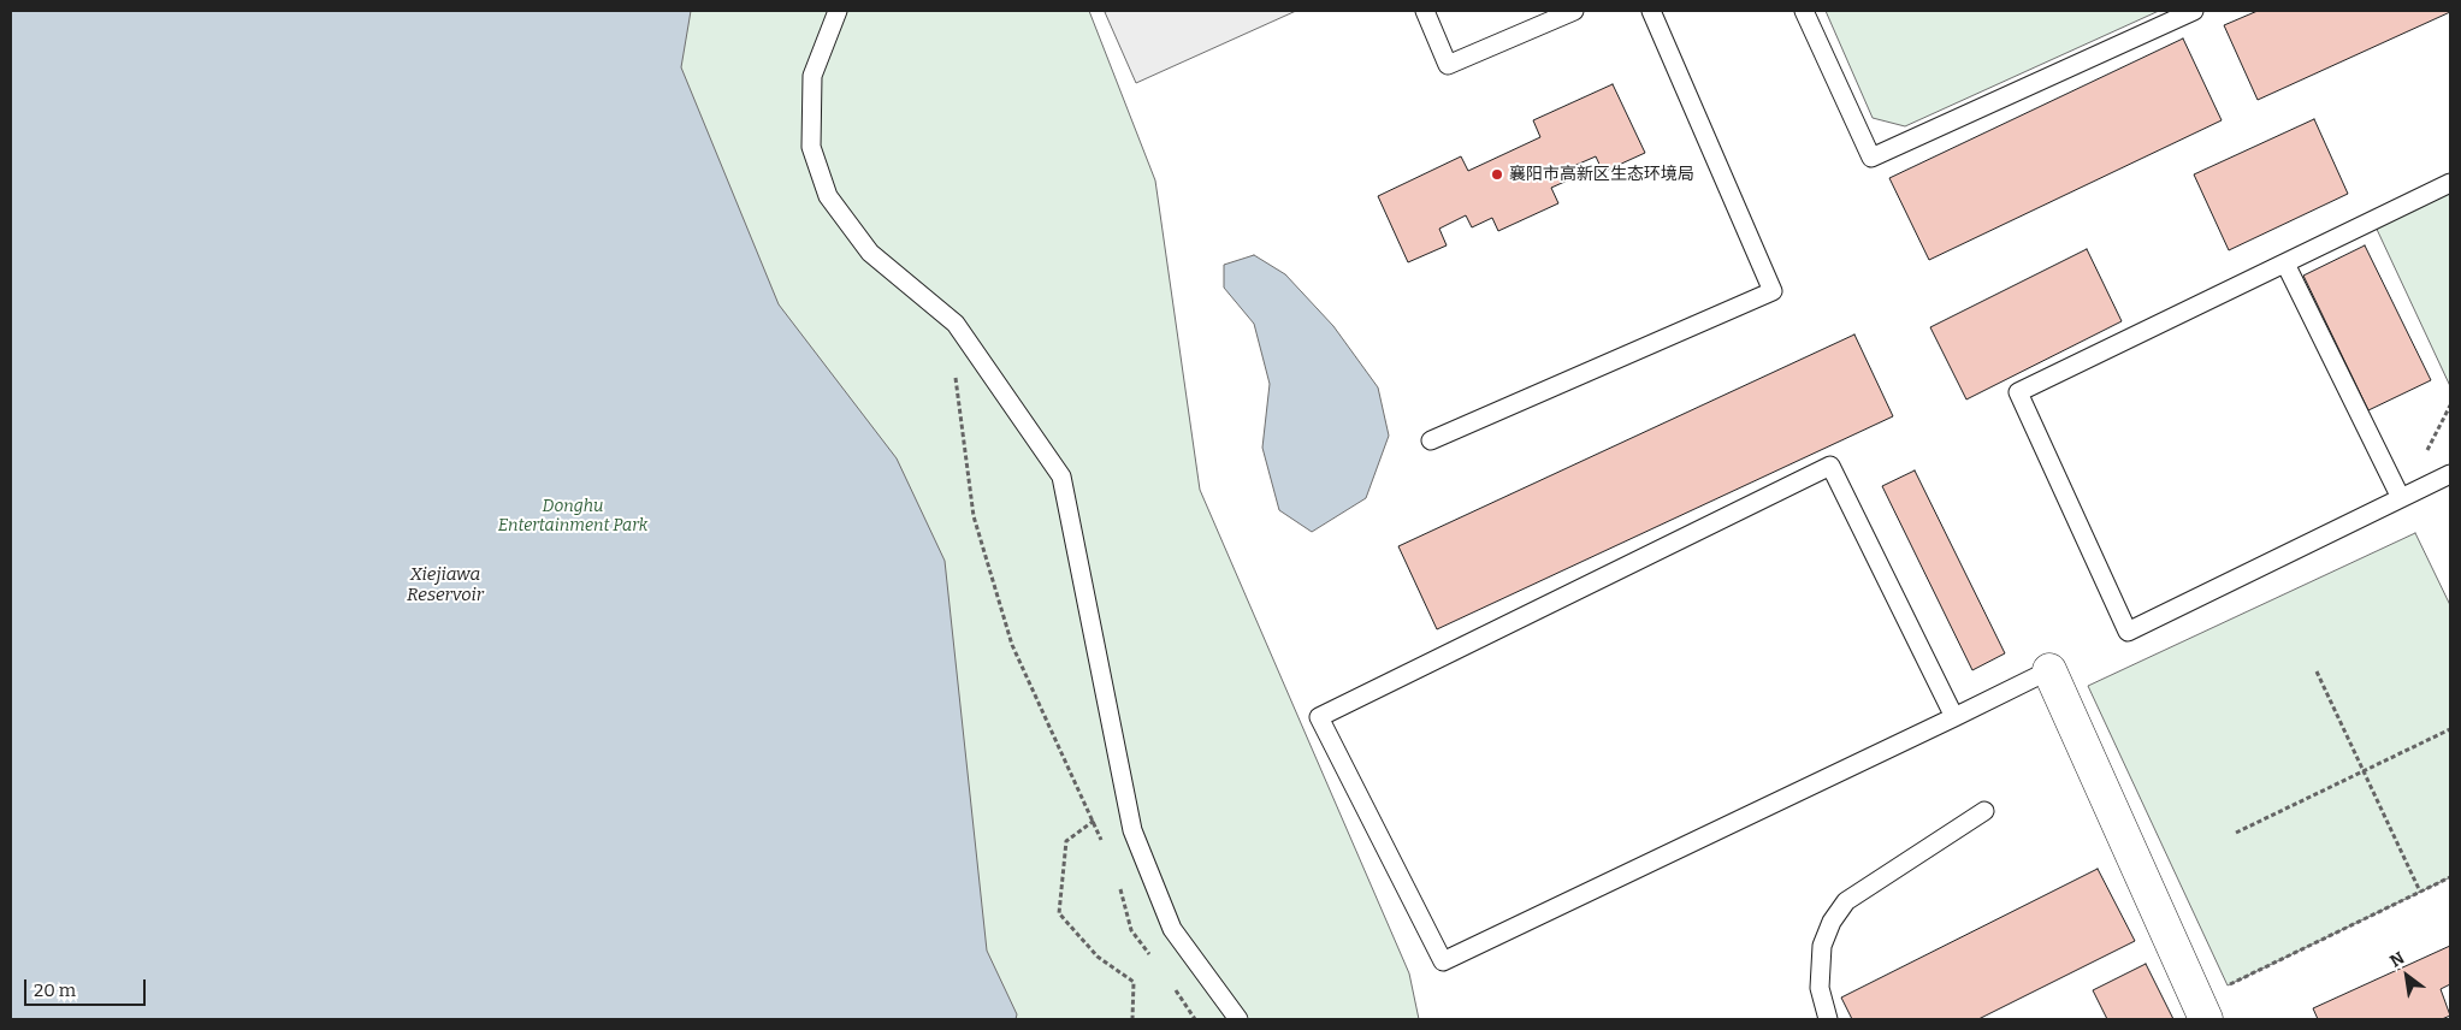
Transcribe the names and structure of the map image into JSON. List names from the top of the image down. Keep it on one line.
{"water":["Xiejiawa Reservoir"],"parks":["Donghu Entertainment Park"],"places":["襄阳市高新区生态环境局"],"scale_bar":"20 m","north":"top left"}
